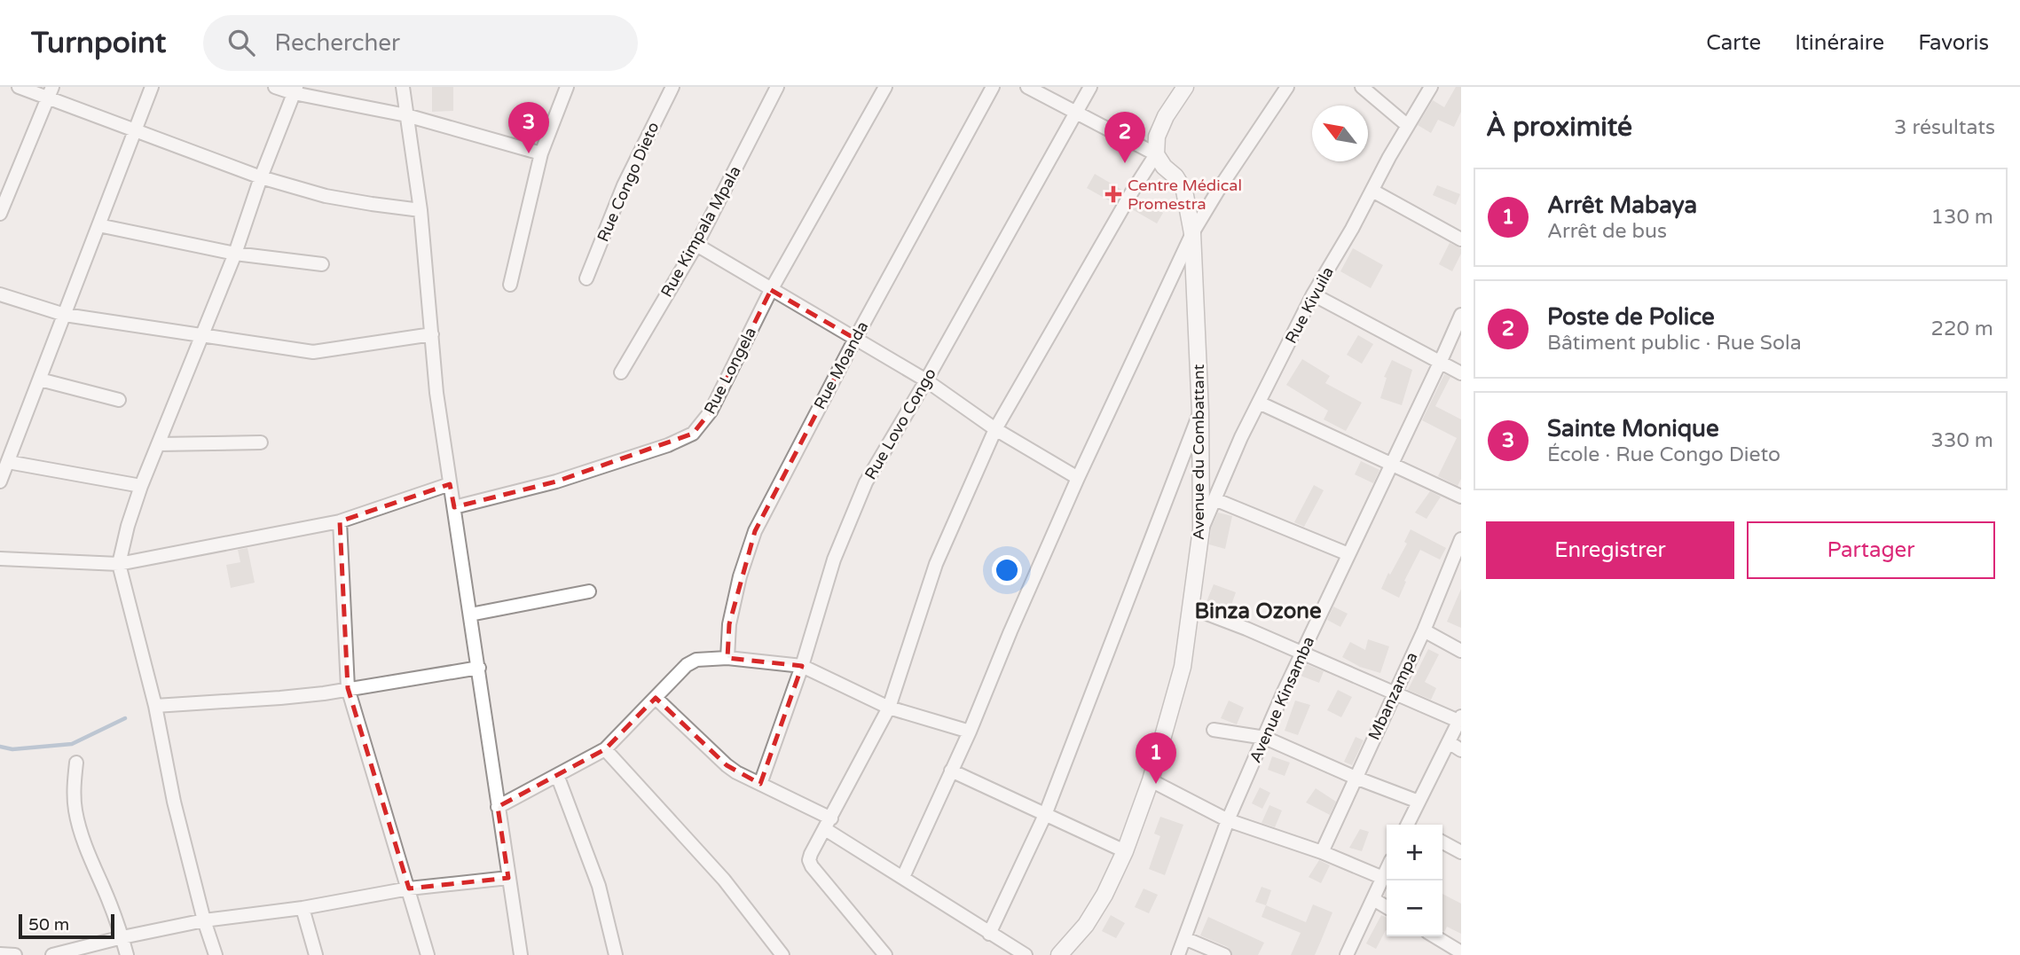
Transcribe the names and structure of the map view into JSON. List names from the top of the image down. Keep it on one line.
{"streets":{"street":["Rue Congo Dieto","Rue Kimpala Mpala","Rue Kivuila","Rue Moanda","Rue Longela","Rue Lovo Congo","Avenue du Combattant","Mbanzampa","Avenue Kinsamba"]},"crossings":[["Rue Kivuila","Avenue du Combattant"]],"districts":["Binza Ozone"],"places":{"health":["Centre Médical Promestra"]},"scale_bar":"50 m","north":"top left","page":{"header":"Turnpoint","search":"Rechercher","nav":["Carte","Itinéraire","Favoris"],"heading":["À proximité","3 résultats"],"pins":["3","2","1"],"list":[{"mark":"1","name":"Arrêt Mabaya","note":"Arrêt de bus","value":"130 m"},{"mark":"2","name":"Poste de Police","note":"Bâtiment public · Rue Sola","value":"220 m"},{"mark":"3","name":"Sainte Monique","note":"École · Rue Congo Dieto","value":"330 m"}],"buttons":["Enregistrer","Partager"],"map_buttons":["+","−"],"scale":"50 m"}}
